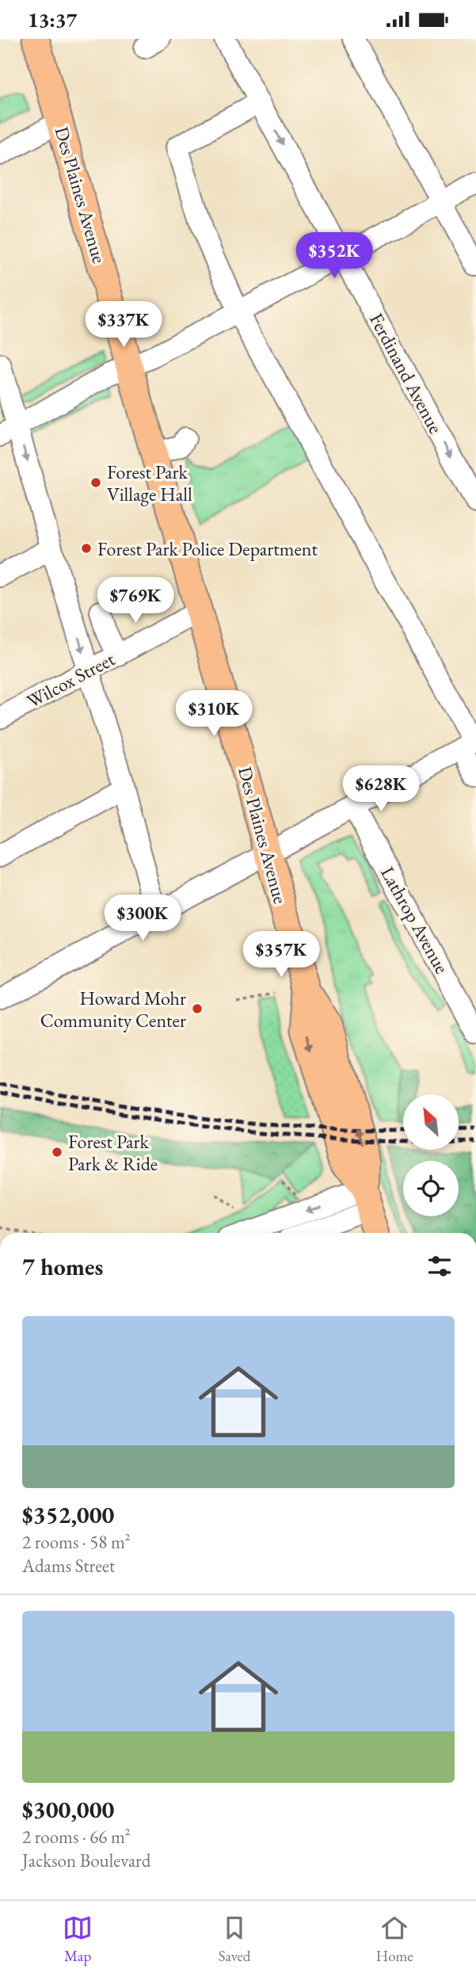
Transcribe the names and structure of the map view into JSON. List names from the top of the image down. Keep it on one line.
{"streets":{"main road":["Des Plaines Avenue"],"street":["Ferdinand Avenue","Wilcox Street","Lathrop Avenue"]},"crossings":[["Des Plaines Avenue","Wilcox Street"]],"places":["Forest Park Village Hall","Forest Park Police Department","Howard Mohr Community Center","Forest Park Park & Ride"],"north":"top left","page":{"status":"13:37","price":["$352K","$337K","$769K","$310K","$628K","$300K","$357K"],"heading":"7 homes","list":[{"name":"$352,000","note":"2 rooms · 58 m² · Adams Street"},{"name":"$300,000","note":"2 rooms · 66 m² · Jackson Boulevard"}],"tabs":["Map","Saved","Home"]}}
